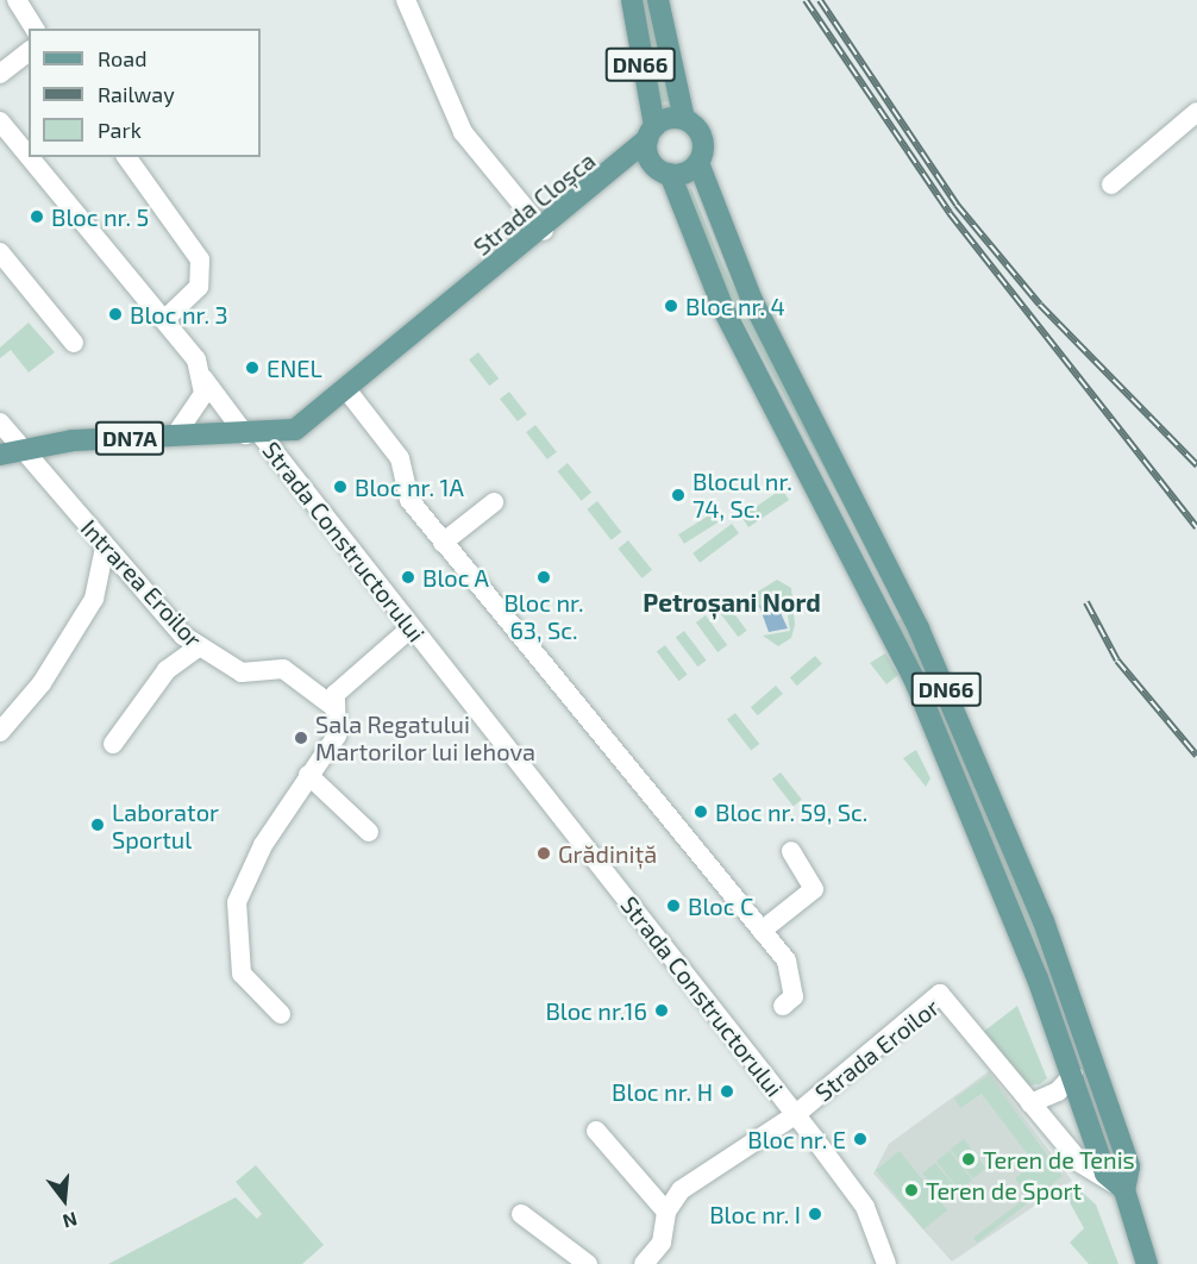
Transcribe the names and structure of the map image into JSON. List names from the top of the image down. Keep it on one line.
{"streets":{"main road":["DN66","Strada Cloșca","DN7A"],"street":["Strada Constructorului","Intrarea Eroilor","Strada Eroilor"]},"crossings":[["DN66","Strada Cloșca"],["DN66","Strada Eroilor"],["Strada Cloșca","DN7A"],["DN7A","Strada Constructorului"],["DN7A","Intrarea Eroilor"],["Strada Constructorului","Strada Eroilor"]],"districts":["Petroșani Nord"],"places":["Bloc nr. 5","Bloc nr. 4","Bloc nr. 3","ENEL","Bloc nr. 1A","Blocul nr. 74, Sc.","Bloc A","Bloc nr. 63, Sc.","Sala Regatului Martorilor lui Iehova","Bloc nr. 59, Sc.","Laborator Sportul","Grădiniță","Bloc C","Bloc nr.16","Bloc nr. H","Bloc nr. E","Teren de Tenis","Teren de Sport","Bloc nr. I"],"legend":["Road","Railway","Park"],"north":"bottom"}
